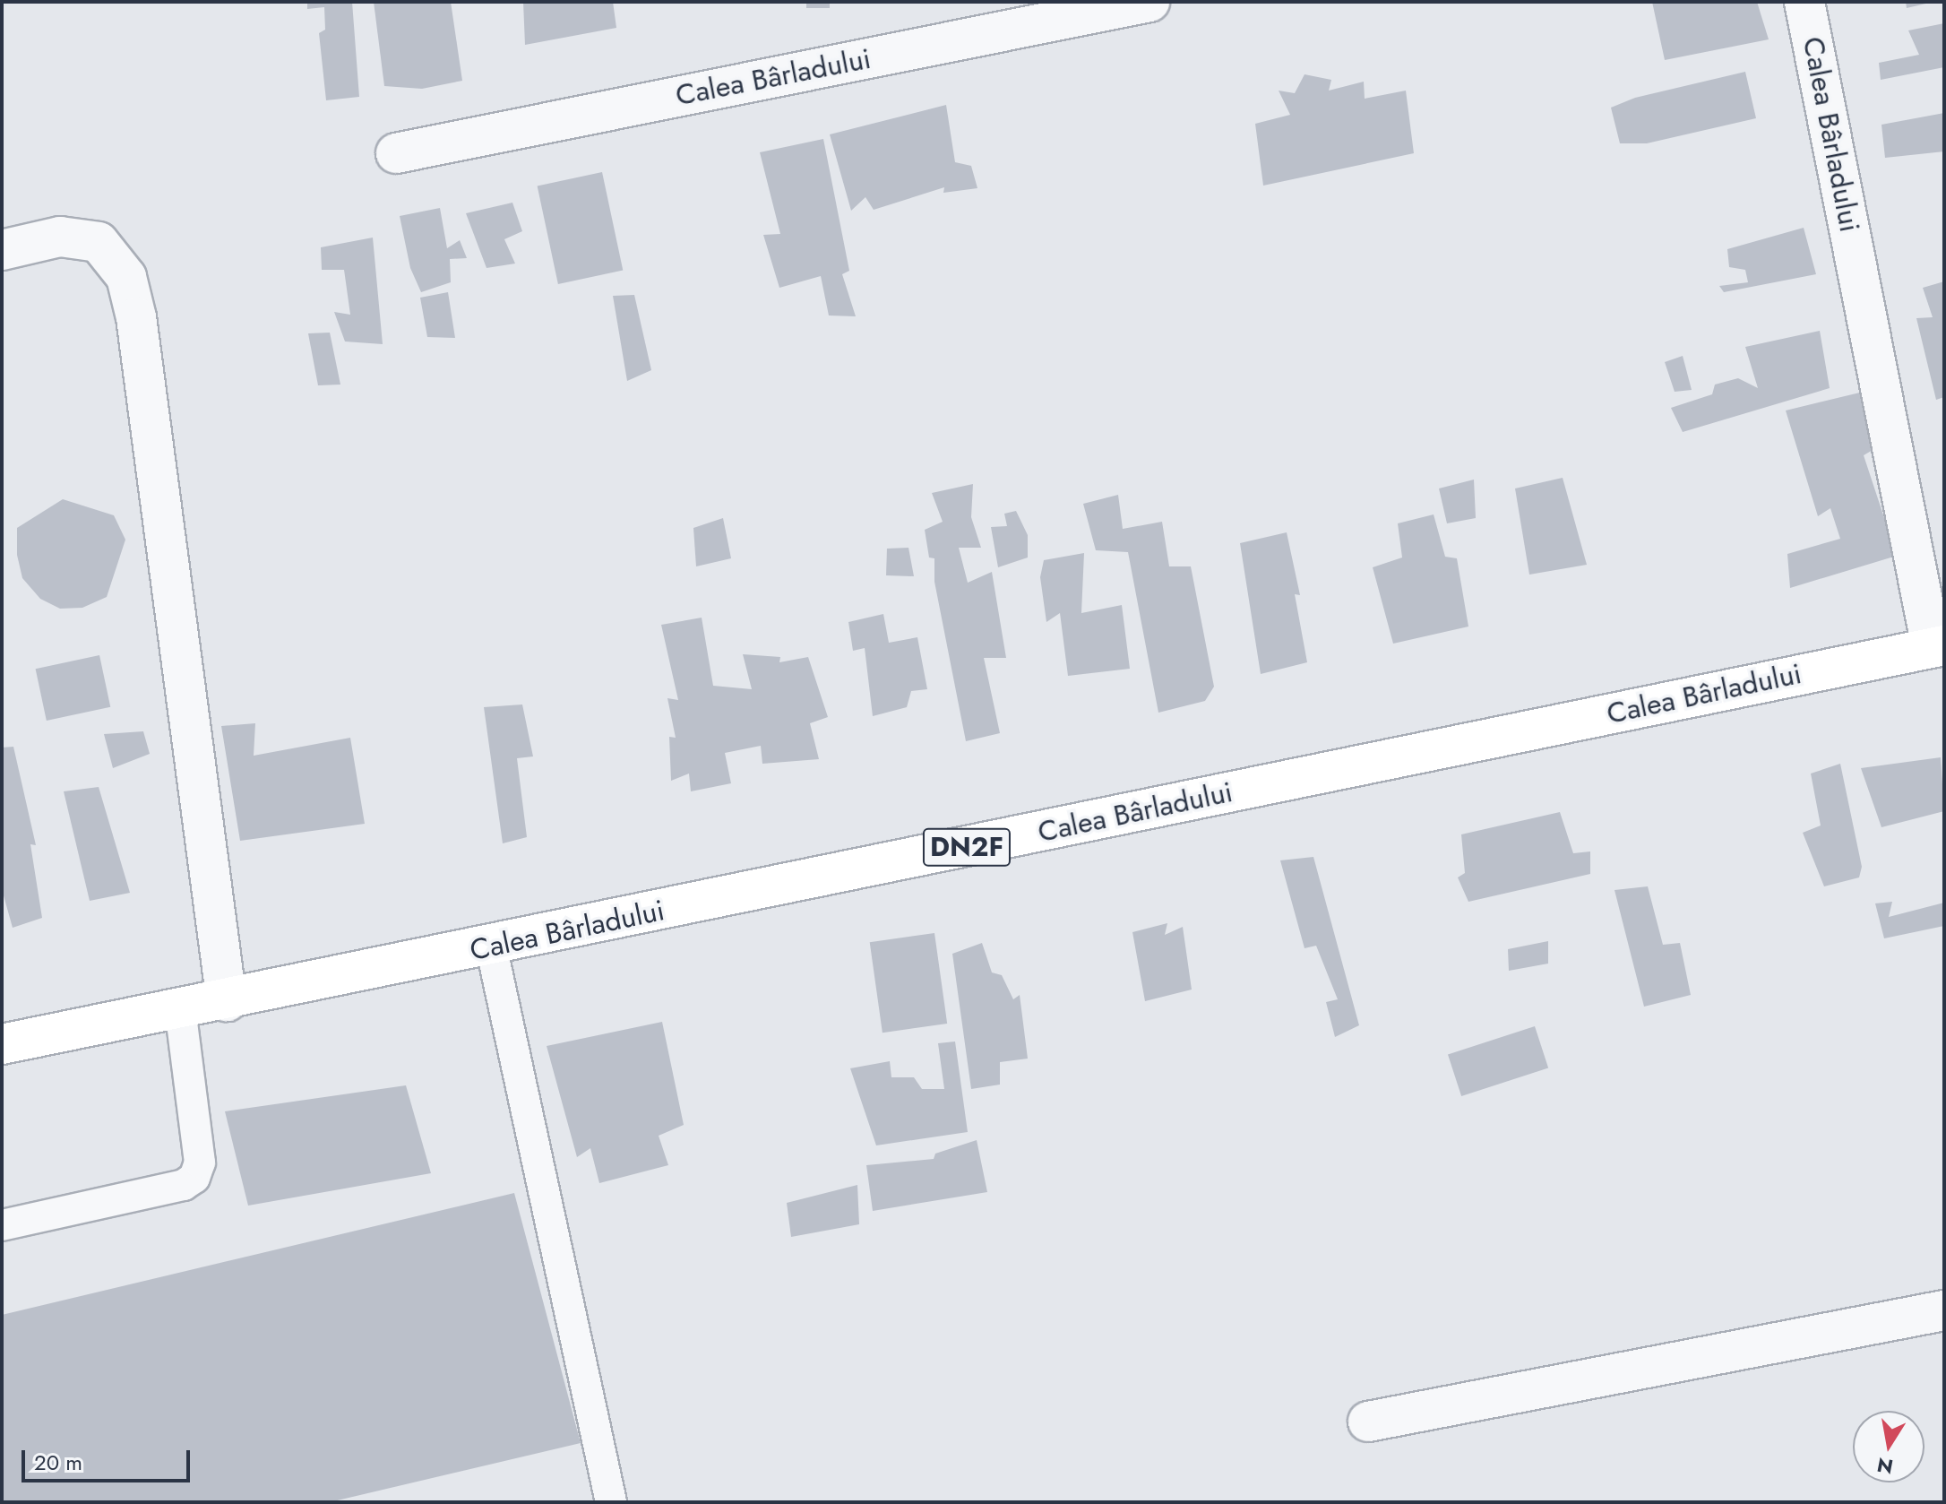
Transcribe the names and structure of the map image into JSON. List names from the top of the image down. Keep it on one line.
{"streets":{"main road":["Calea Bârladului","DN2F"]},"scale_bar":"20 m","north":"bottom"}
